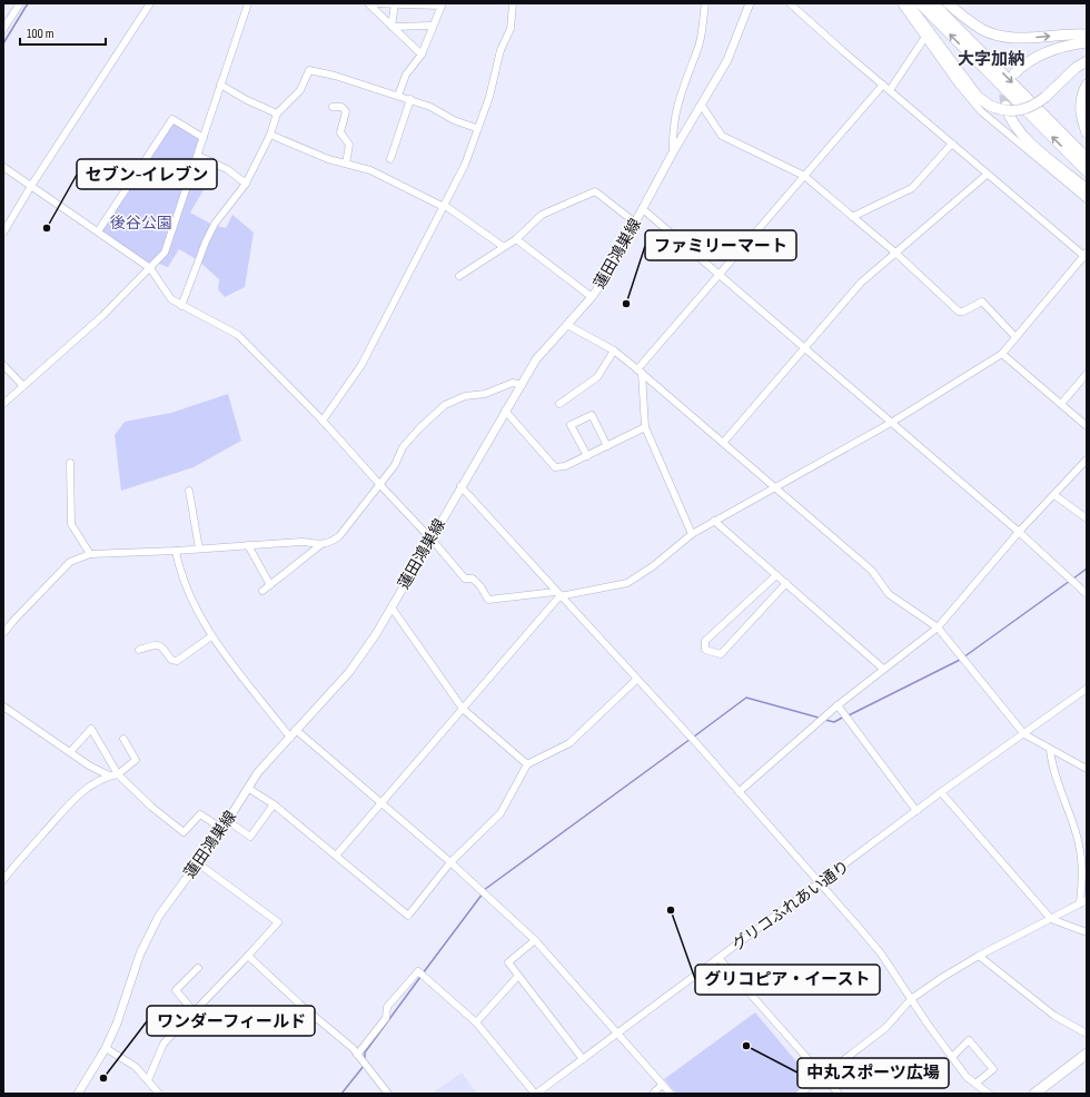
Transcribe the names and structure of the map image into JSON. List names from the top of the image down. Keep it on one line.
{"streets":{"main road":["蓮田鴻巣線"],"street":["グリコふれあい通り"]},"districts":["大字加納"],"parks":["後谷公園"],"places":["セブン-イレブン","ファミリーマート","グリコピア・イースト","中丸スポーツ広場","ワンダーフィールド"],"scale_bar":"100 m"}
